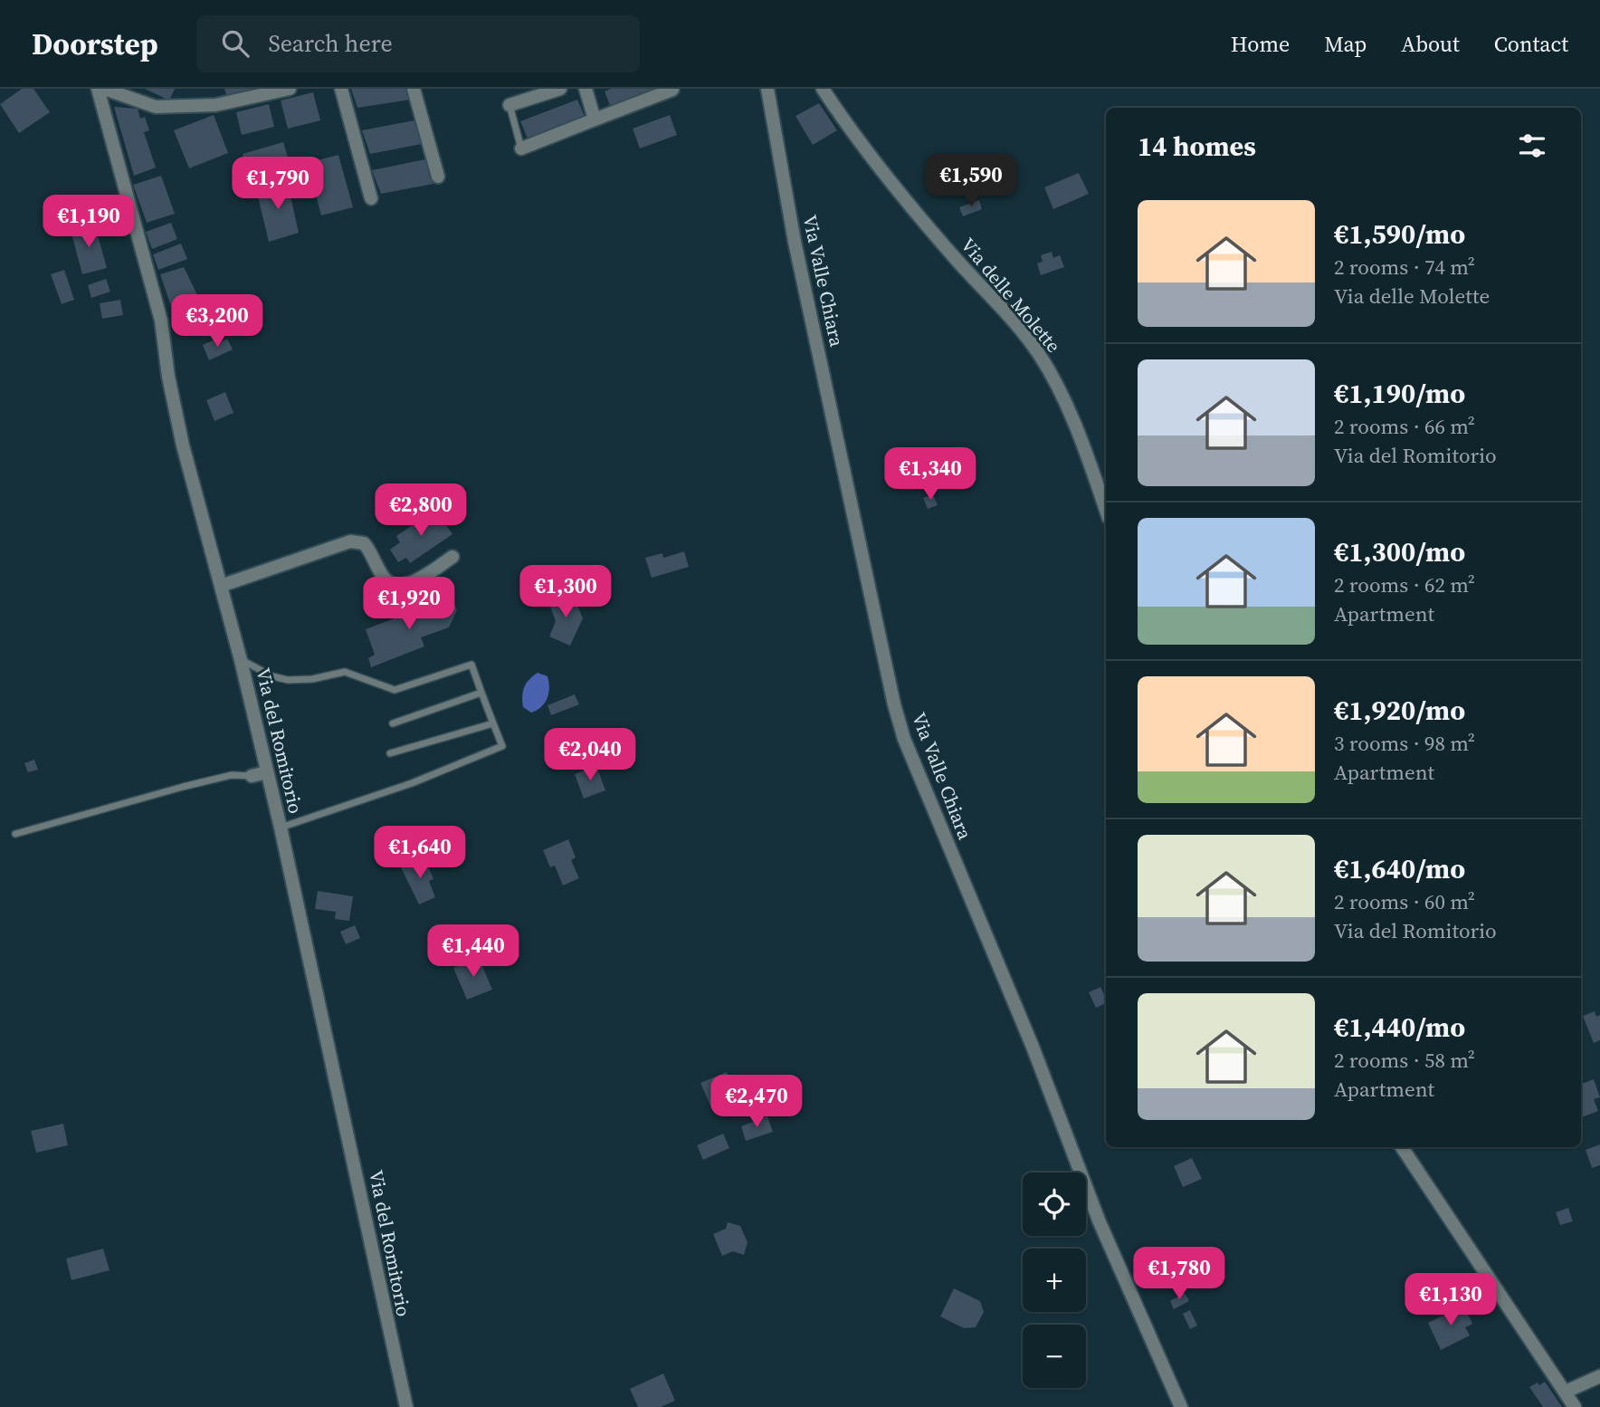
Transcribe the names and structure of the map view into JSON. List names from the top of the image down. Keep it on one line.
{"streets":{"street":["Via Valle Chiara","Via delle Molette","Via del Romitorio"]},"page":{"header":"Doorstep","search":"Search here","nav":["Home","Map","About","Contact"],"heading":"14 homes","price":["€1,590","€1,790","€1,190","€3,200","€1,340","€2,800","€1,300","€1,920","€2,040","€1,640","€1,440","€2,470","€1,780","€1,130"],"list":[{"name":"€1,590/mo","note":"2 rooms · 74 m² · Via delle Molette"},{"name":"€1,190/mo","note":"2 rooms · 66 m² · Via del Romitorio"},{"name":"€1,300/mo","note":"2 rooms · 62 m² · Apartment"},{"name":"€1,920/mo","note":"3 rooms · 98 m² · Apartment"},{"name":"€1,640/mo","note":"2 rooms · 60 m² · Via del Romitorio"},{"name":"€1,440/mo","note":"2 rooms · 58 m² · Apartment"}],"map_buttons":["+","−"]}}
